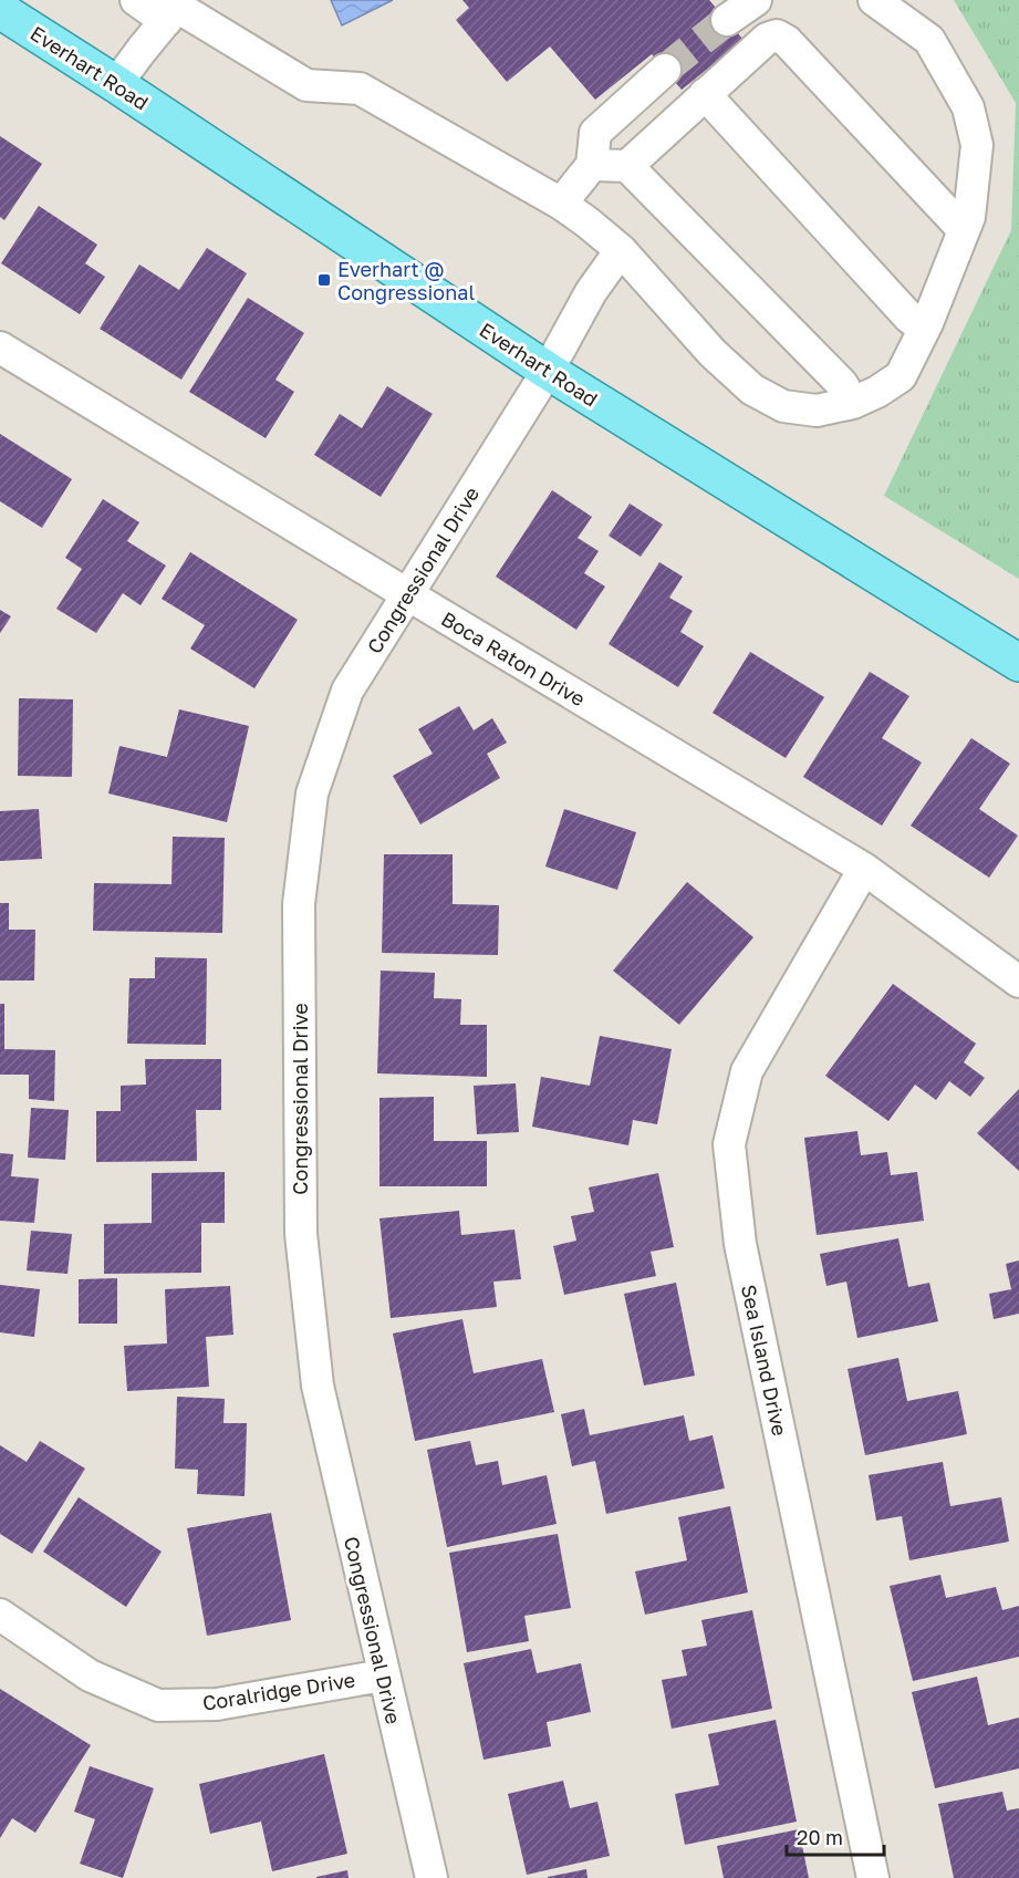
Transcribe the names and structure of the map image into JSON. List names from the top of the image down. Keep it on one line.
{"streets":{"main road":["Everhart Road"],"street":["Congressional Drive","Boca Raton Drive","Sea Island Drive","Coralridge Drive"]},"crossings":[["Everhart Road","Congressional Drive"],["Congressional Drive","Boca Raton Drive"],["Congressional Drive","Coralridge Drive"],["Boca Raton Drive","Sea Island Drive"]],"places":{"transit":["Everhart @ Congressional"]},"scale_bar":"20 m"}
